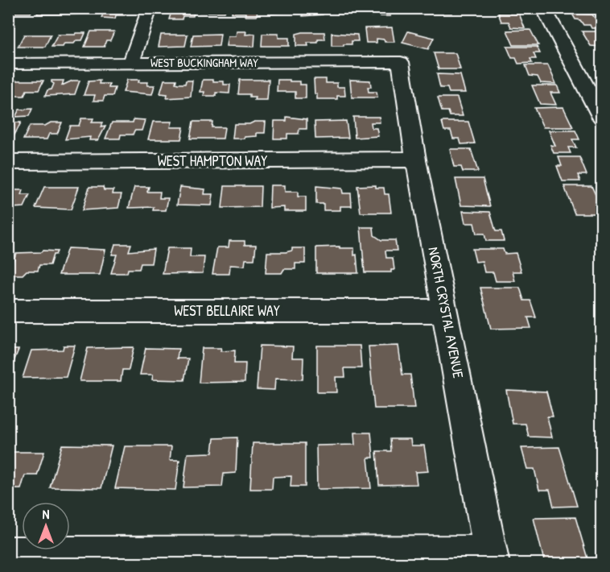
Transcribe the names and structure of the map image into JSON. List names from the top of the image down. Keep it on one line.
{"streets":{"street":["WEST BUCKINGHAM WAY","WEST HAMPTON WAY","WEST BELLAIRE WAY","NORTH CRYSTAL AVENUE"]},"crossings":[["WEST BUCKINGHAM WAY","NORTH CRYSTAL AVENUE"],["WEST HAMPTON WAY","NORTH CRYSTAL AVENUE"],["WEST BELLAIRE WAY","NORTH CRYSTAL AVENUE"]],"north":"top"}
